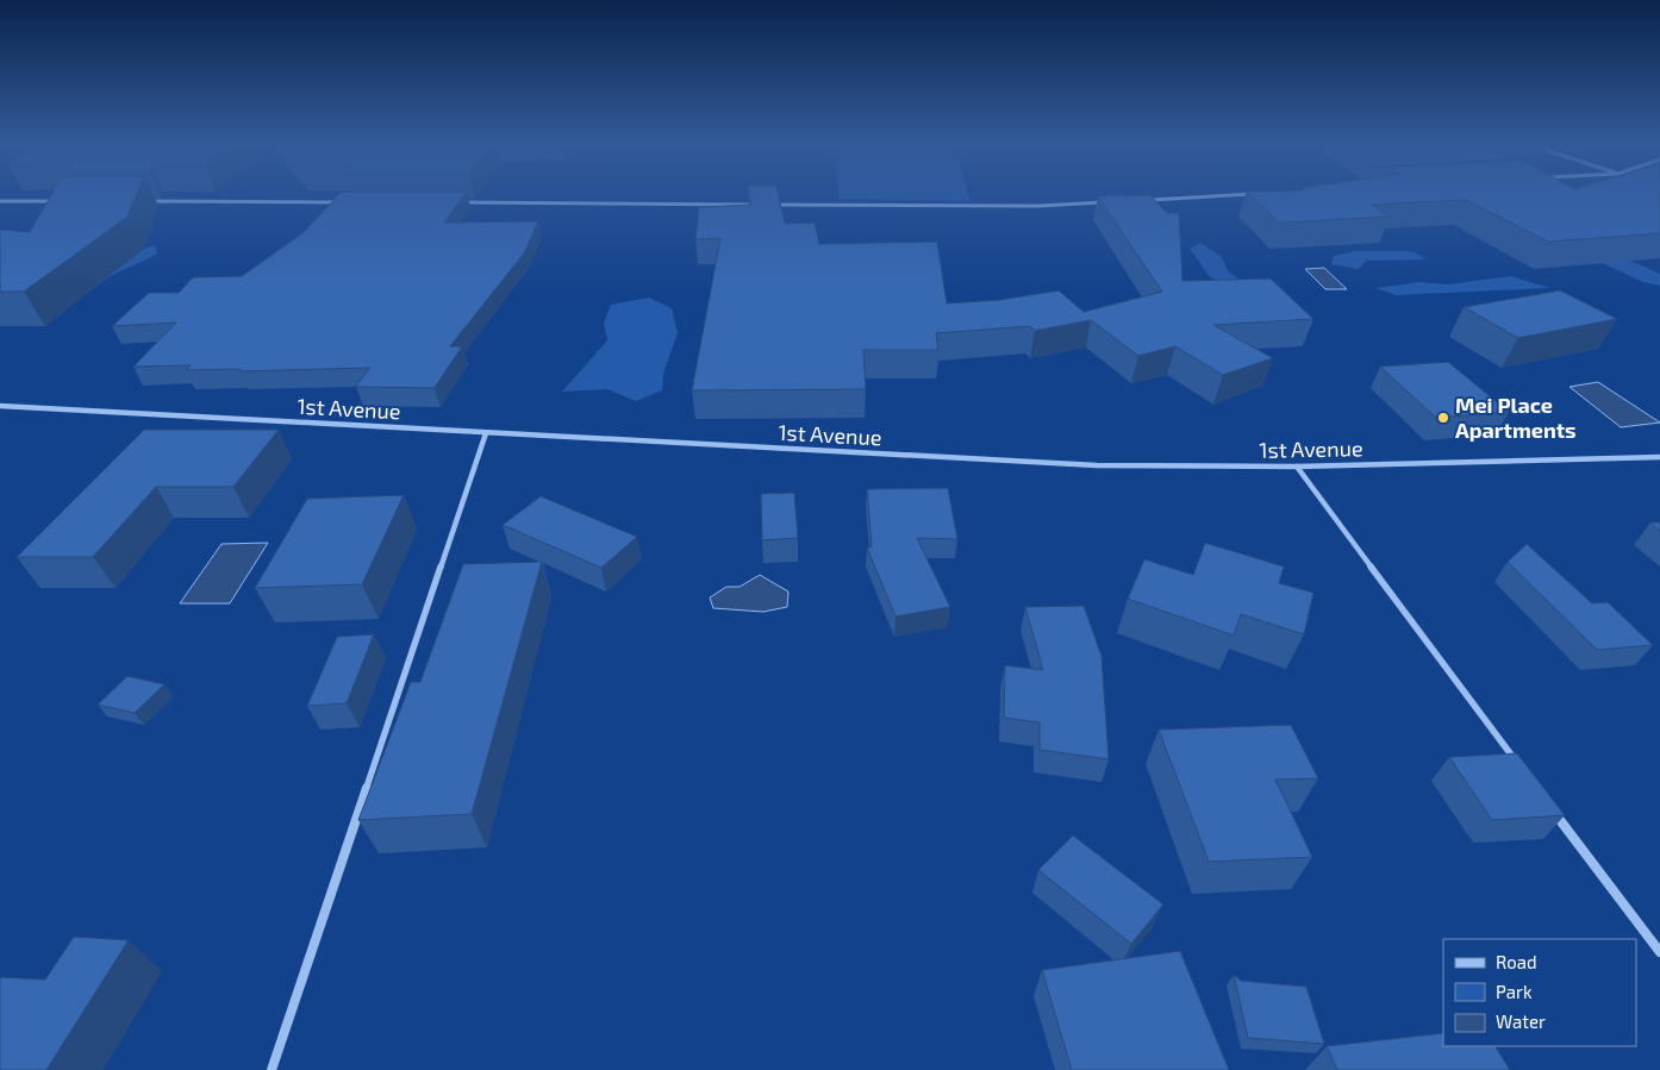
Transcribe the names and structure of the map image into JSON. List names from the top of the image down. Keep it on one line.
{"streets":{"street":["1st Avenue"]},"places":["Mei Place Apartments"],"legend":["Road","Park","Water"]}
